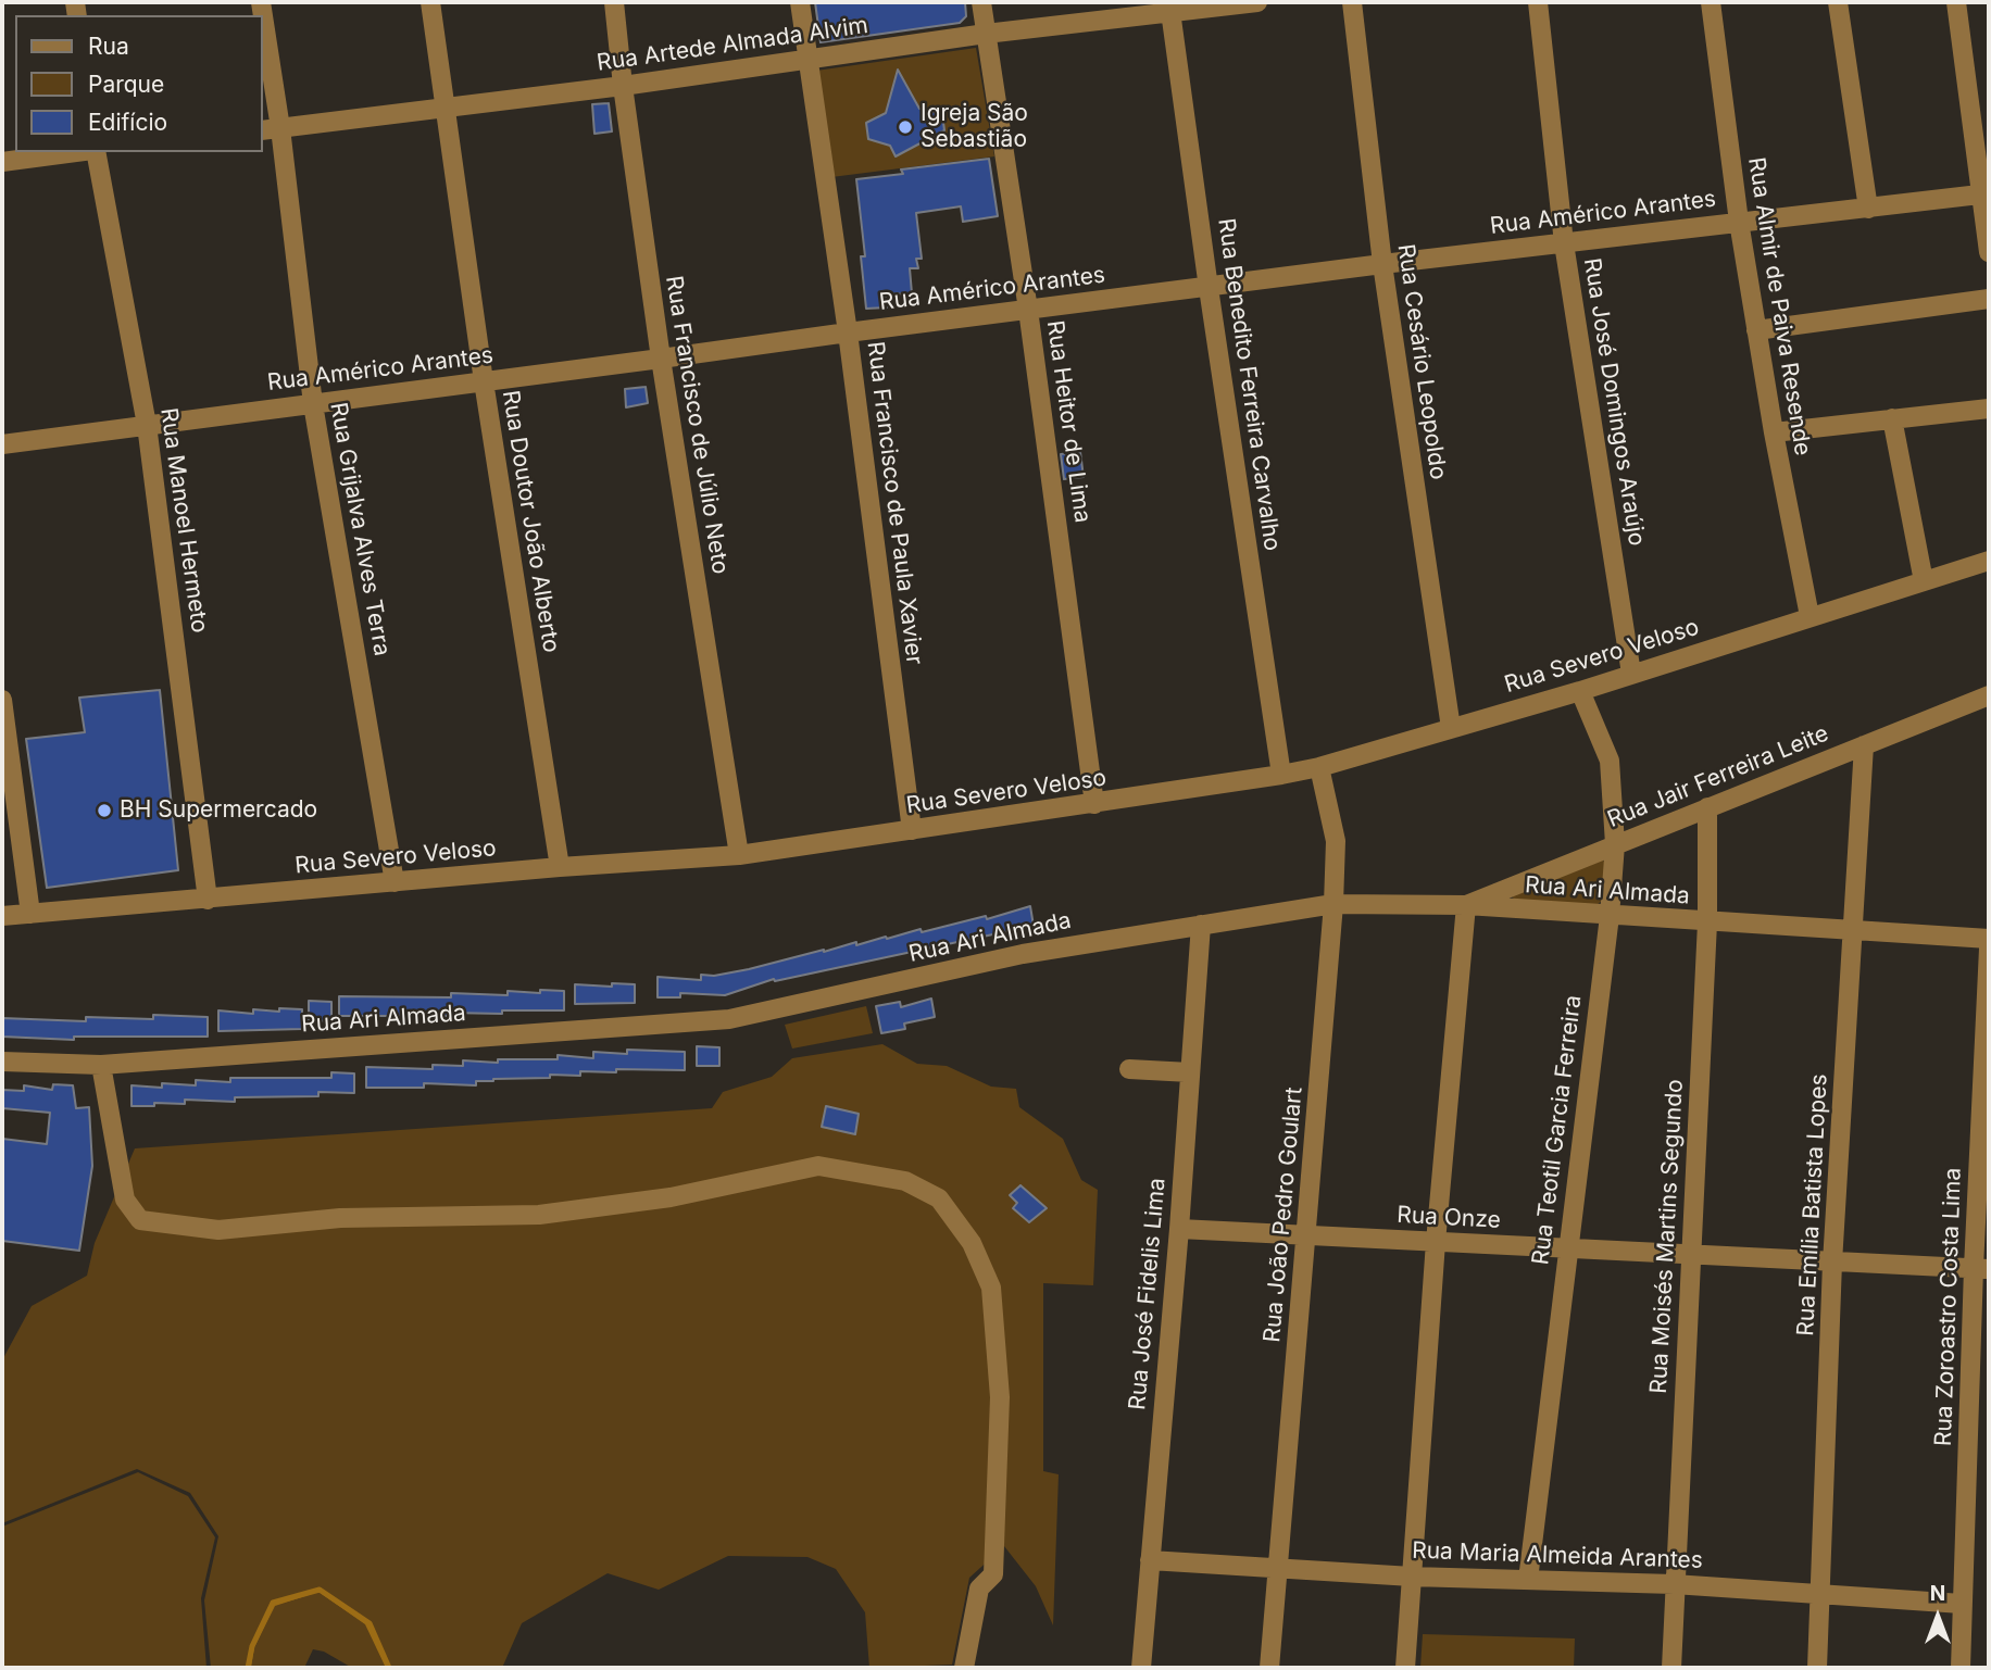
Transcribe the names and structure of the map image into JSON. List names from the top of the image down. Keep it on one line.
{"streets":{"street":["Rua Artede Almada Alvim","Rua Américo Arantes","Rua Almir de Paiva Resende","Rua Cesário Leopoldo","Rua Benedito Ferreira Carvalho","Rua José Domingos Araújo","Rua Heitor de Lima","Rua Francisco de Júlio Neto","Rua Francisco de Paula Xavier","Rua Manoel Hermeto","Rua Doutor João Alberto","Rua Grijalva Alves Terra","Rua Severo Veloso","Rua Jair Ferreira Leite","Rua Ari Almada","Rua Teotil Garcia Ferreira","Rua Emília Batista Lopes","Rua João Pedro Goulart","Rua Onze","Rua Moisés Martins Segundo","Rua José Fidelis Lima","Rua Zoroastro Costa Lima","Rua Maria Almeida Arantes"]},"crossings":[["Rua Artede Almada Alvim","Rua Benedito Ferreira Carvalho"],["Rua Artede Almada Alvim","Rua Heitor de Lima"],["Rua Artede Almada Alvim","Rua Francisco de Júlio Neto"],["Rua Artede Almada Alvim","Rua Francisco de Paula Xavier"],["Rua Artede Almada Alvim","Rua Doutor João Alberto"],["Rua Artede Almada Alvim","Rua Grijalva Alves Terra"],["Rua Américo Arantes","Rua Almir de Paiva Resende"],["Rua Américo Arantes","Rua Cesário Leopoldo"],["Rua Américo Arantes","Rua Benedito Ferreira Carvalho"],["Rua Américo Arantes","Rua José Domingos Araújo"],["Rua Américo Arantes","Rua Heitor de Lima"],["Rua Américo Arantes","Rua Francisco de Júlio Neto"],["Rua Américo Arantes","Rua Francisco de Paula Xavier"],["Rua Américo Arantes","Rua Manoel Hermeto"],["Rua Américo Arantes","Rua Doutor João Alberto"],["Rua Américo Arantes","Rua Grijalva Alves Terra"],["Rua Almir de Paiva Resende","Rua Severo Veloso"],["Rua Cesário Leopoldo","Rua Severo Veloso"],["Rua Benedito Ferreira Carvalho","Rua Severo Veloso"],["Rua José Domingos Araújo","Rua Severo Veloso"],["Rua Heitor de Lima","Rua Severo Veloso"],["Rua Francisco de Júlio Neto","Rua Severo Veloso"],["Rua Francisco de Paula Xavier","Rua Severo Veloso"],["Rua Manoel Hermeto","Rua Severo Veloso"],["Rua Doutor João Alberto","Rua Severo Veloso"],["Rua Grijalva Alves Terra","Rua Severo Veloso"],["Rua Severo Veloso","Rua Teotil Garcia Ferreira"],["Rua Severo Veloso","Rua João Pedro Goulart"],["Rua Jair Ferreira Leite","Rua Ari Almada"],["Rua Jair Ferreira Leite","Rua Teotil Garcia Ferreira"],["Rua Jair Ferreira Leite","Rua Emília Batista Lopes"],["Rua Jair Ferreira Leite","Rua Moisés Martins Segundo"],["Rua Ari Almada","Rua Teotil Garcia Ferreira"],["Rua Ari Almada","Rua Emília Batista Lopes"],["Rua Ari Almada","Rua João Pedro Goulart"],["Rua Ari Almada","Rua Moisés Martins Segundo"],["Rua Ari Almada","Rua José Fidelis Lima"],["Rua Teotil Garcia Ferreira","Rua Onze"],["Rua Teotil Garcia Ferreira","Rua Maria Almeida Arantes"],["Rua Emília Batista Lopes","Rua Onze"],["Rua Emília Batista Lopes","Rua Maria Almeida Arantes"],["Rua João Pedro Goulart","Rua Onze"],["Rua João Pedro Goulart","Rua Maria Almeida Arantes"],["Rua Onze","Rua Moisés Martins Segundo"],["Rua Onze","Rua José Fidelis Lima"],["Rua Onze","Rua Zoroastro Costa Lima"],["Rua Moisés Martins Segundo","Rua Maria Almeida Arantes"],["Rua José Fidelis Lima","Rua Maria Almeida Arantes"],["Rua Zoroastro Costa Lima","Rua Maria Almeida Arantes"]],"places":["Igreja São Sebastião","BH Supermercado"],"legend":["Rua","Parque","Edifício"],"north":"top"}
